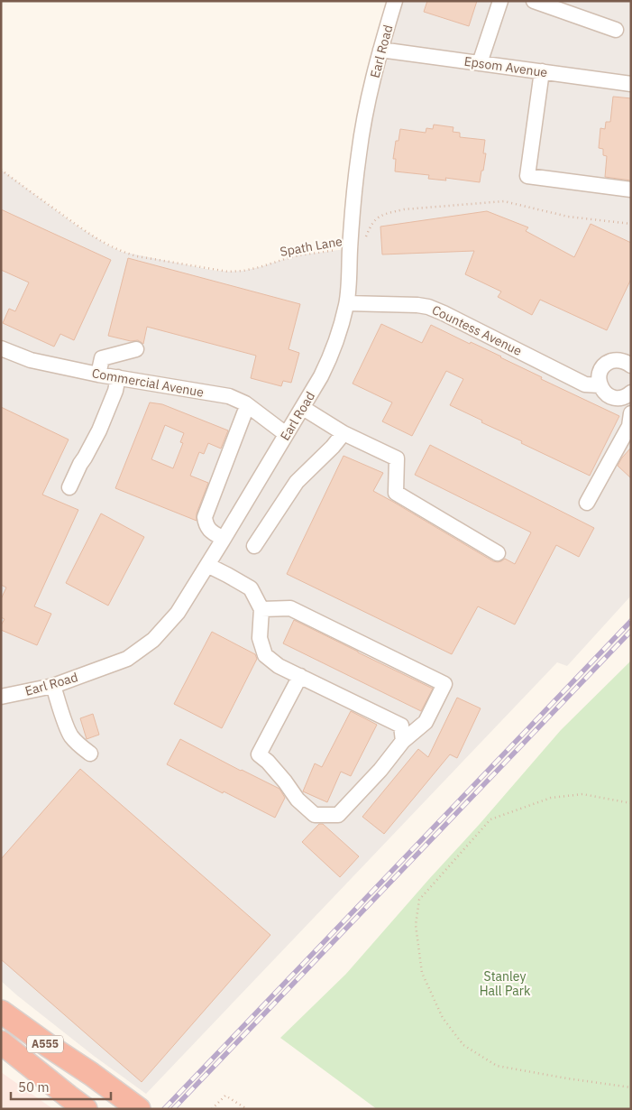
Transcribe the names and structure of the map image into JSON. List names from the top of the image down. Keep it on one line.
{"streets":{"highway":["A555"],"street":["Earl Road","Epsom Avenue","Countess Avenue","Commercial Avenue"],"path":["Spath Lane"]},"crossings":[["Earl Road","Epsom Avenue"],["Earl Road","Spath Lane"],["Earl Road","Countess Avenue"],["Earl Road","Commercial Avenue"]],"parks":["Stanley Hall Park"],"scale_bar":"50 m"}
